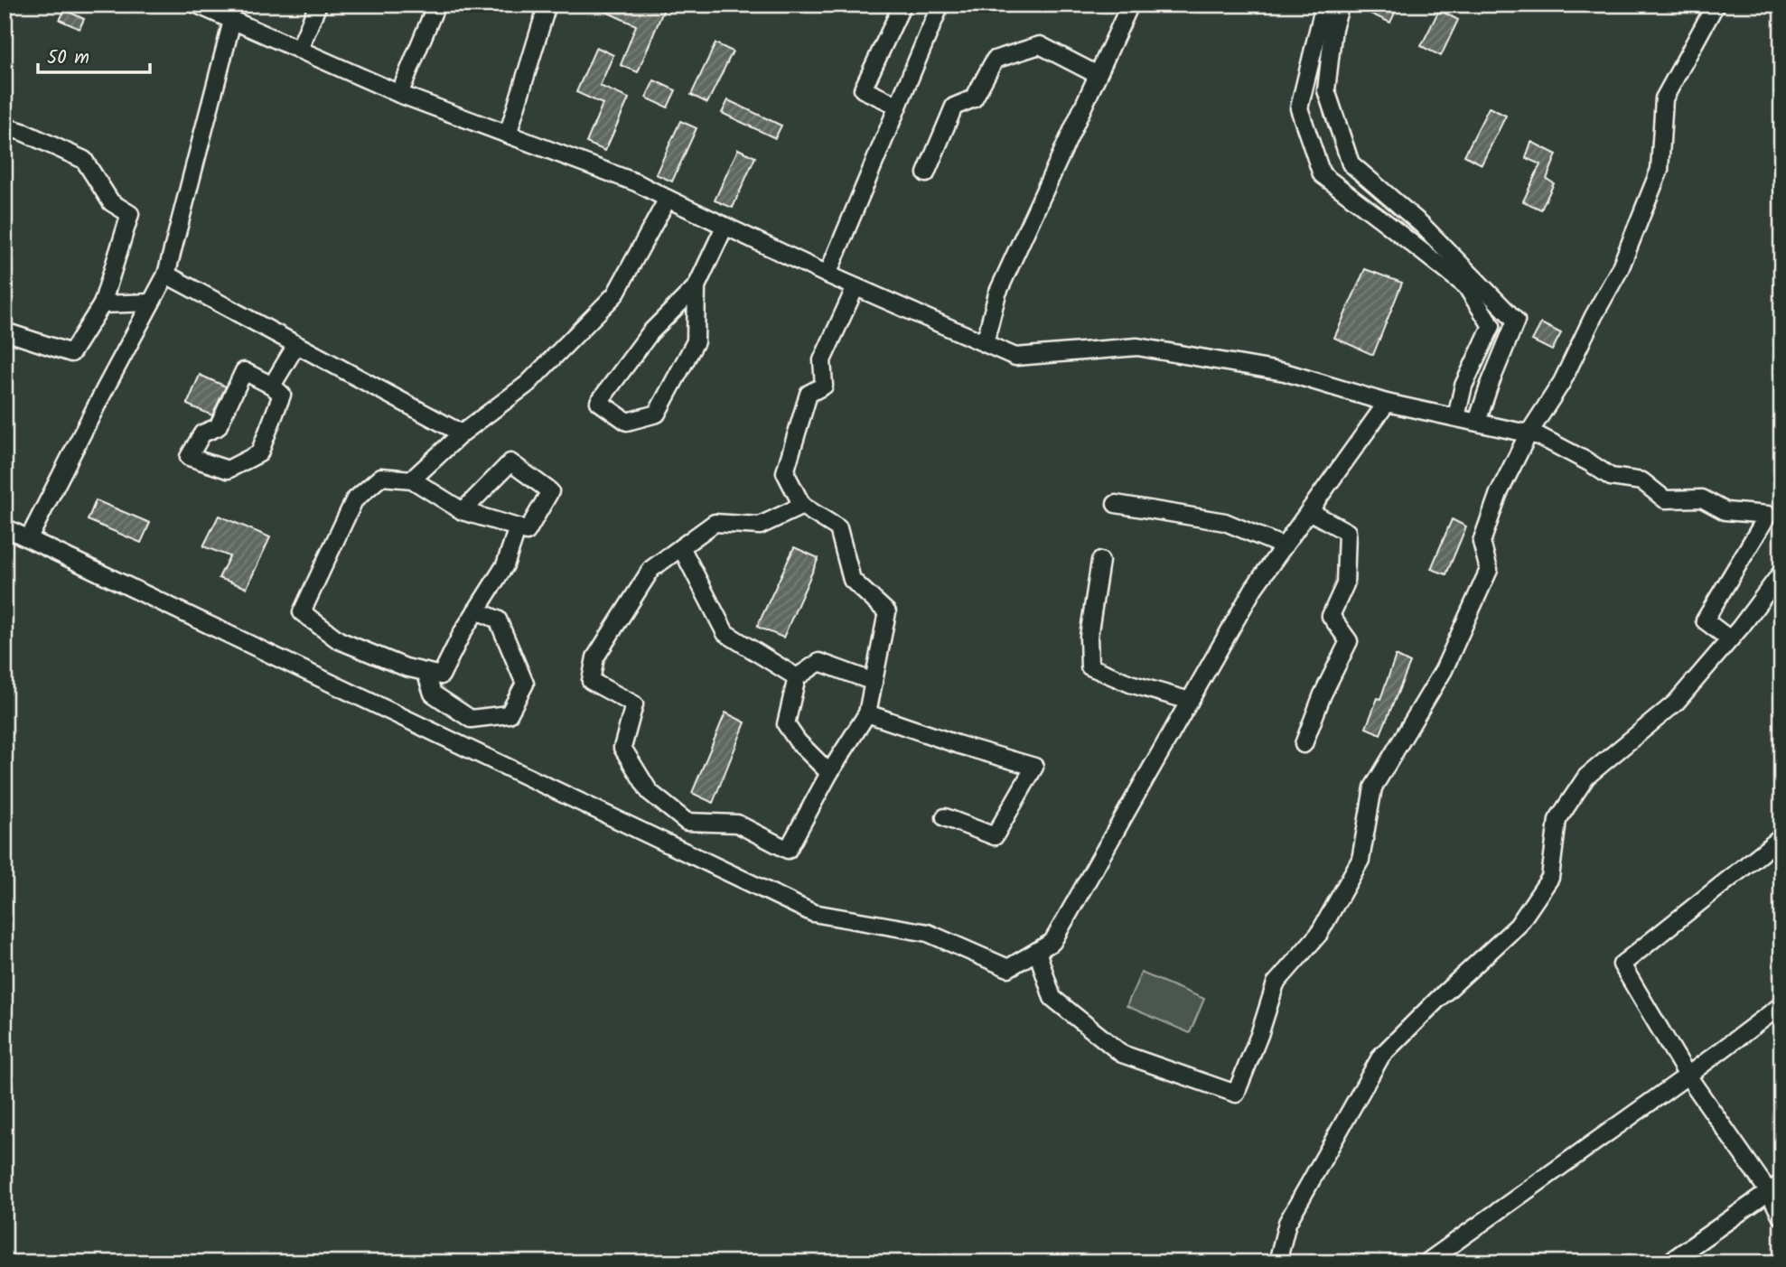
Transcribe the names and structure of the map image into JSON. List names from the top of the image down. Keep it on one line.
{"scale_bar":"50 m"}
